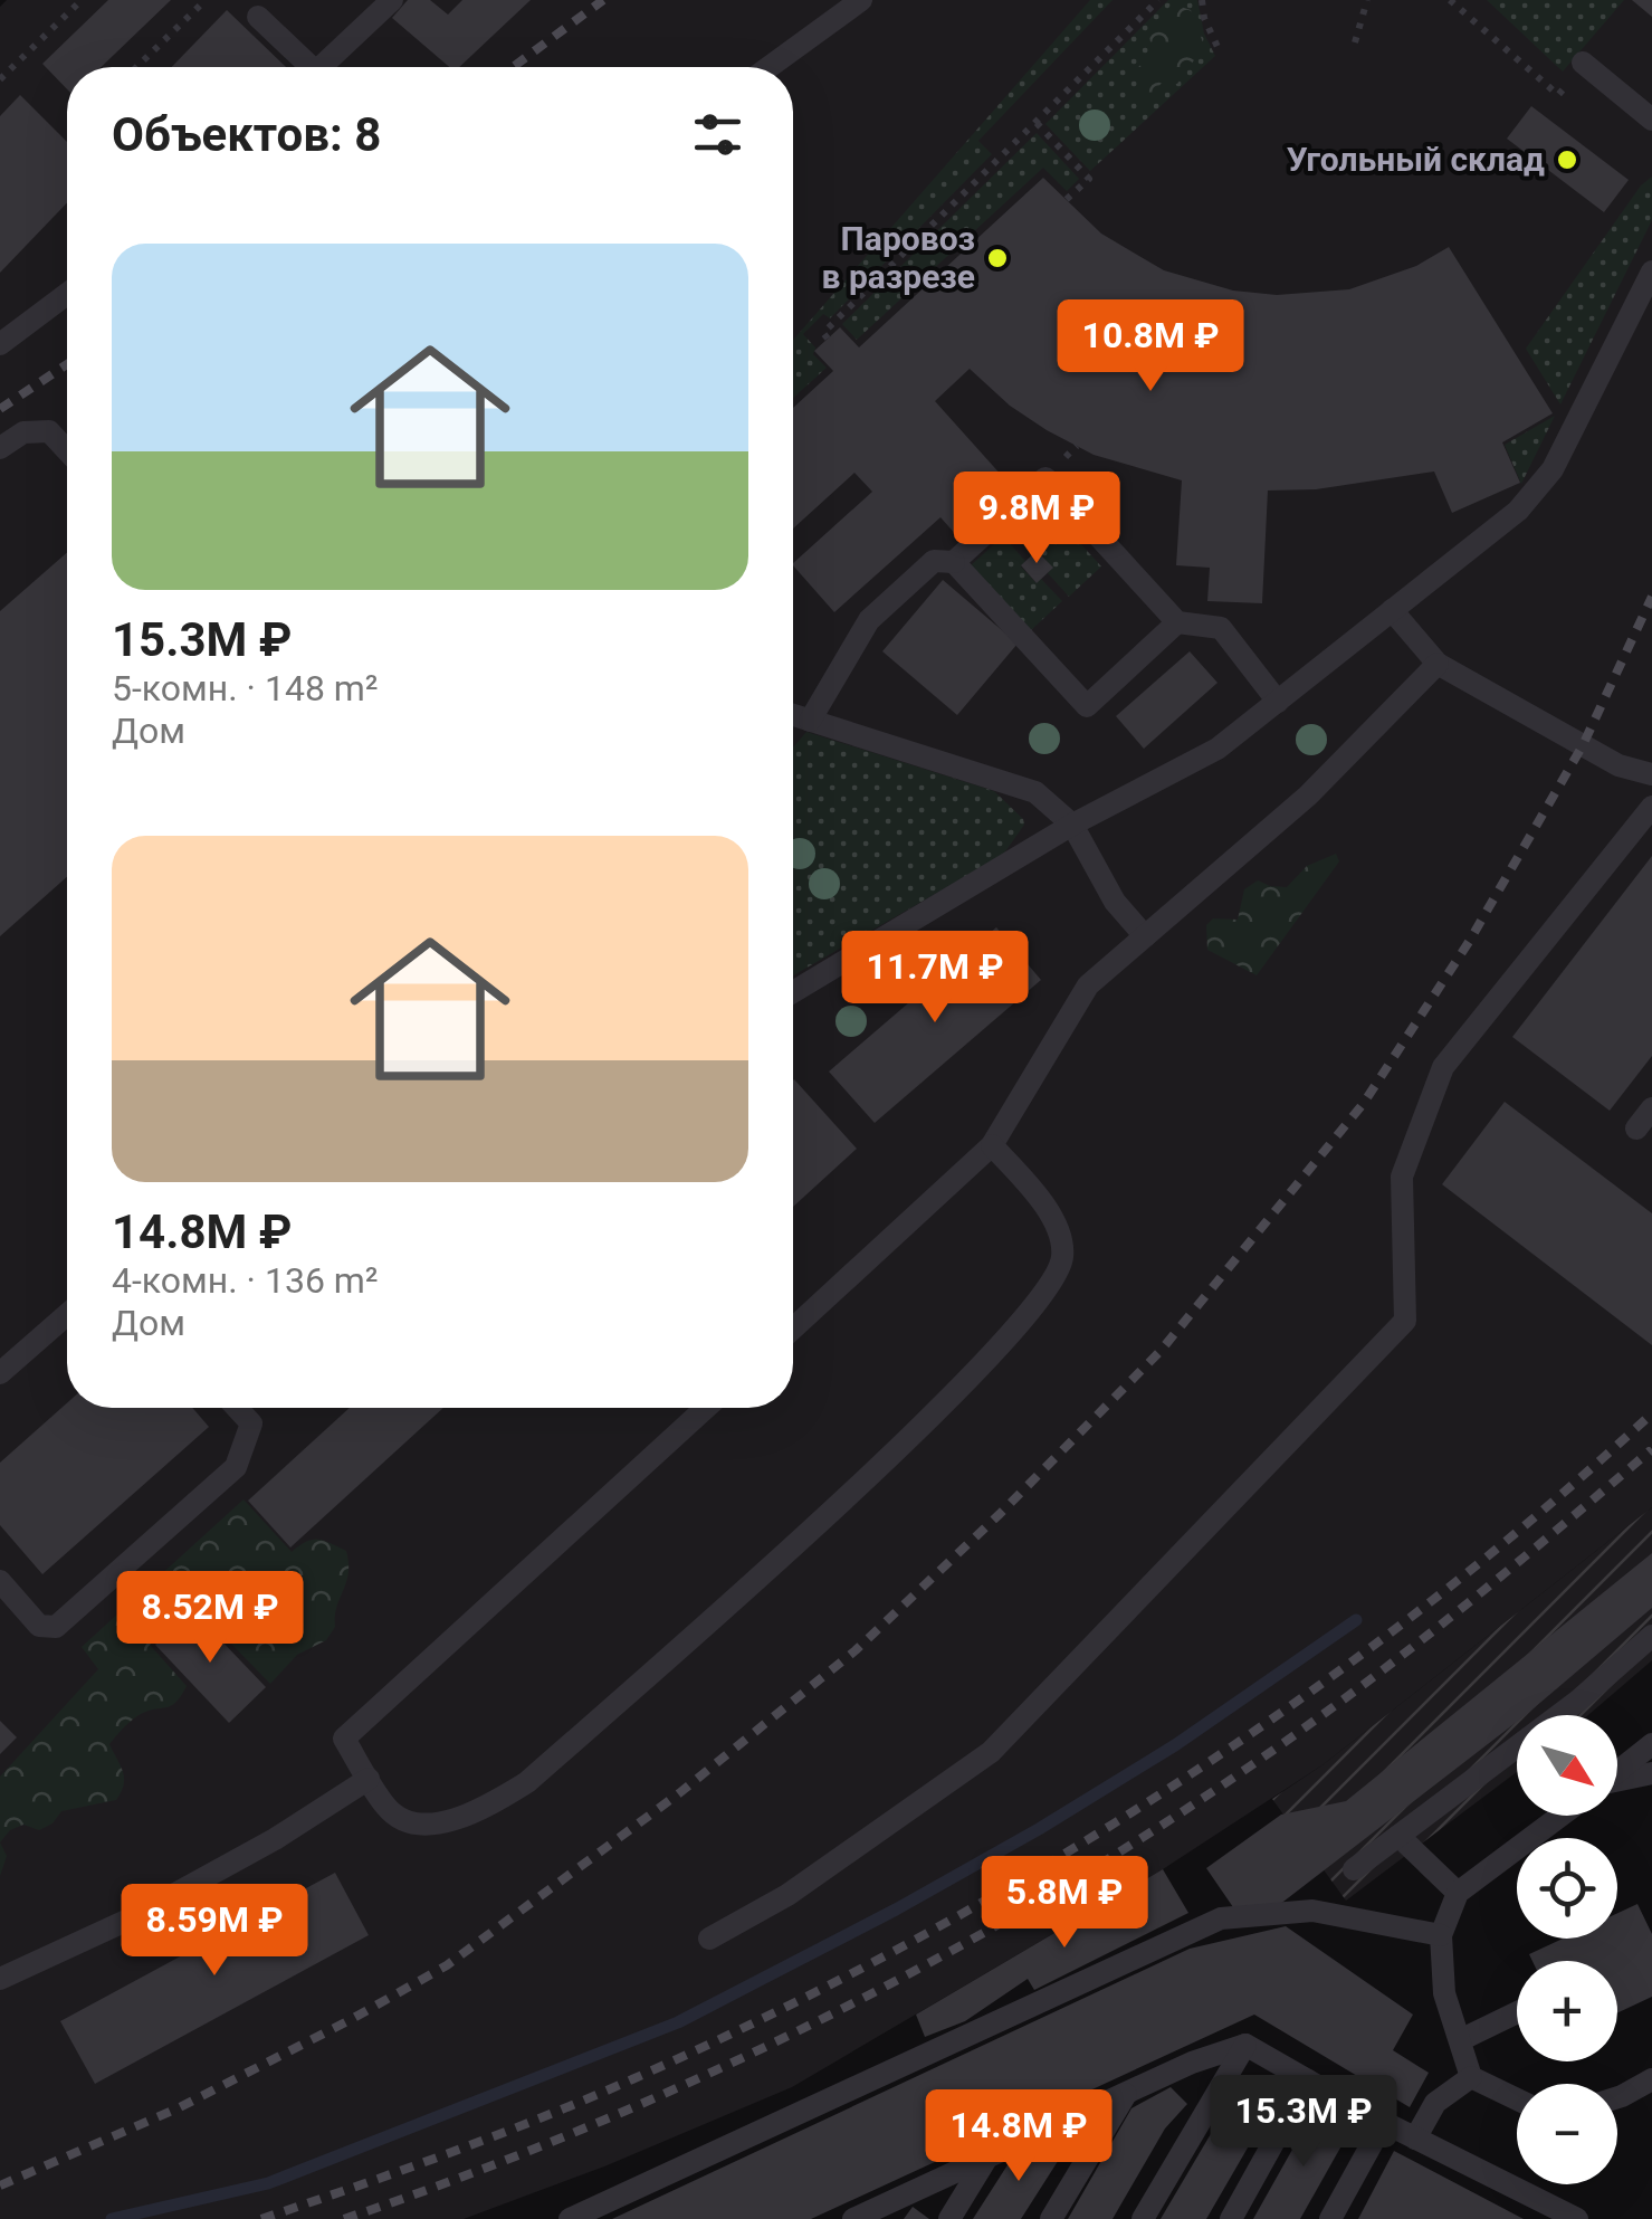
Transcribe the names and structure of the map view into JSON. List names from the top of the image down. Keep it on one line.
{"places":["Угольный склад","Паровоз в разрезе"],"north":"bottom right","page":{"heading":"Объектов: 8","list":[{"name":"15.3M ₽","note":"5-комн. · 148 m² · Дом"},{"name":"14.8M ₽","note":"4-комн. · 136 m² · Дом"}],"price":["10.8M ₽","9.8M ₽","11.7M ₽","8.52M ₽","5.8M ₽","8.59M ₽","15.3M ₽","14.8M ₽"],"map_buttons":["+","−"]}}
